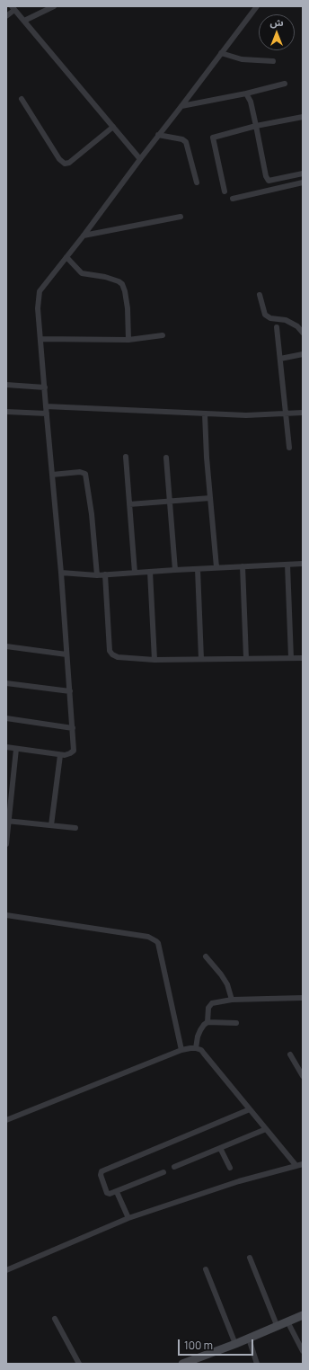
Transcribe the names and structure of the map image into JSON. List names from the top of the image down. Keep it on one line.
{"scale_bar":"100 m","north":"top"}
